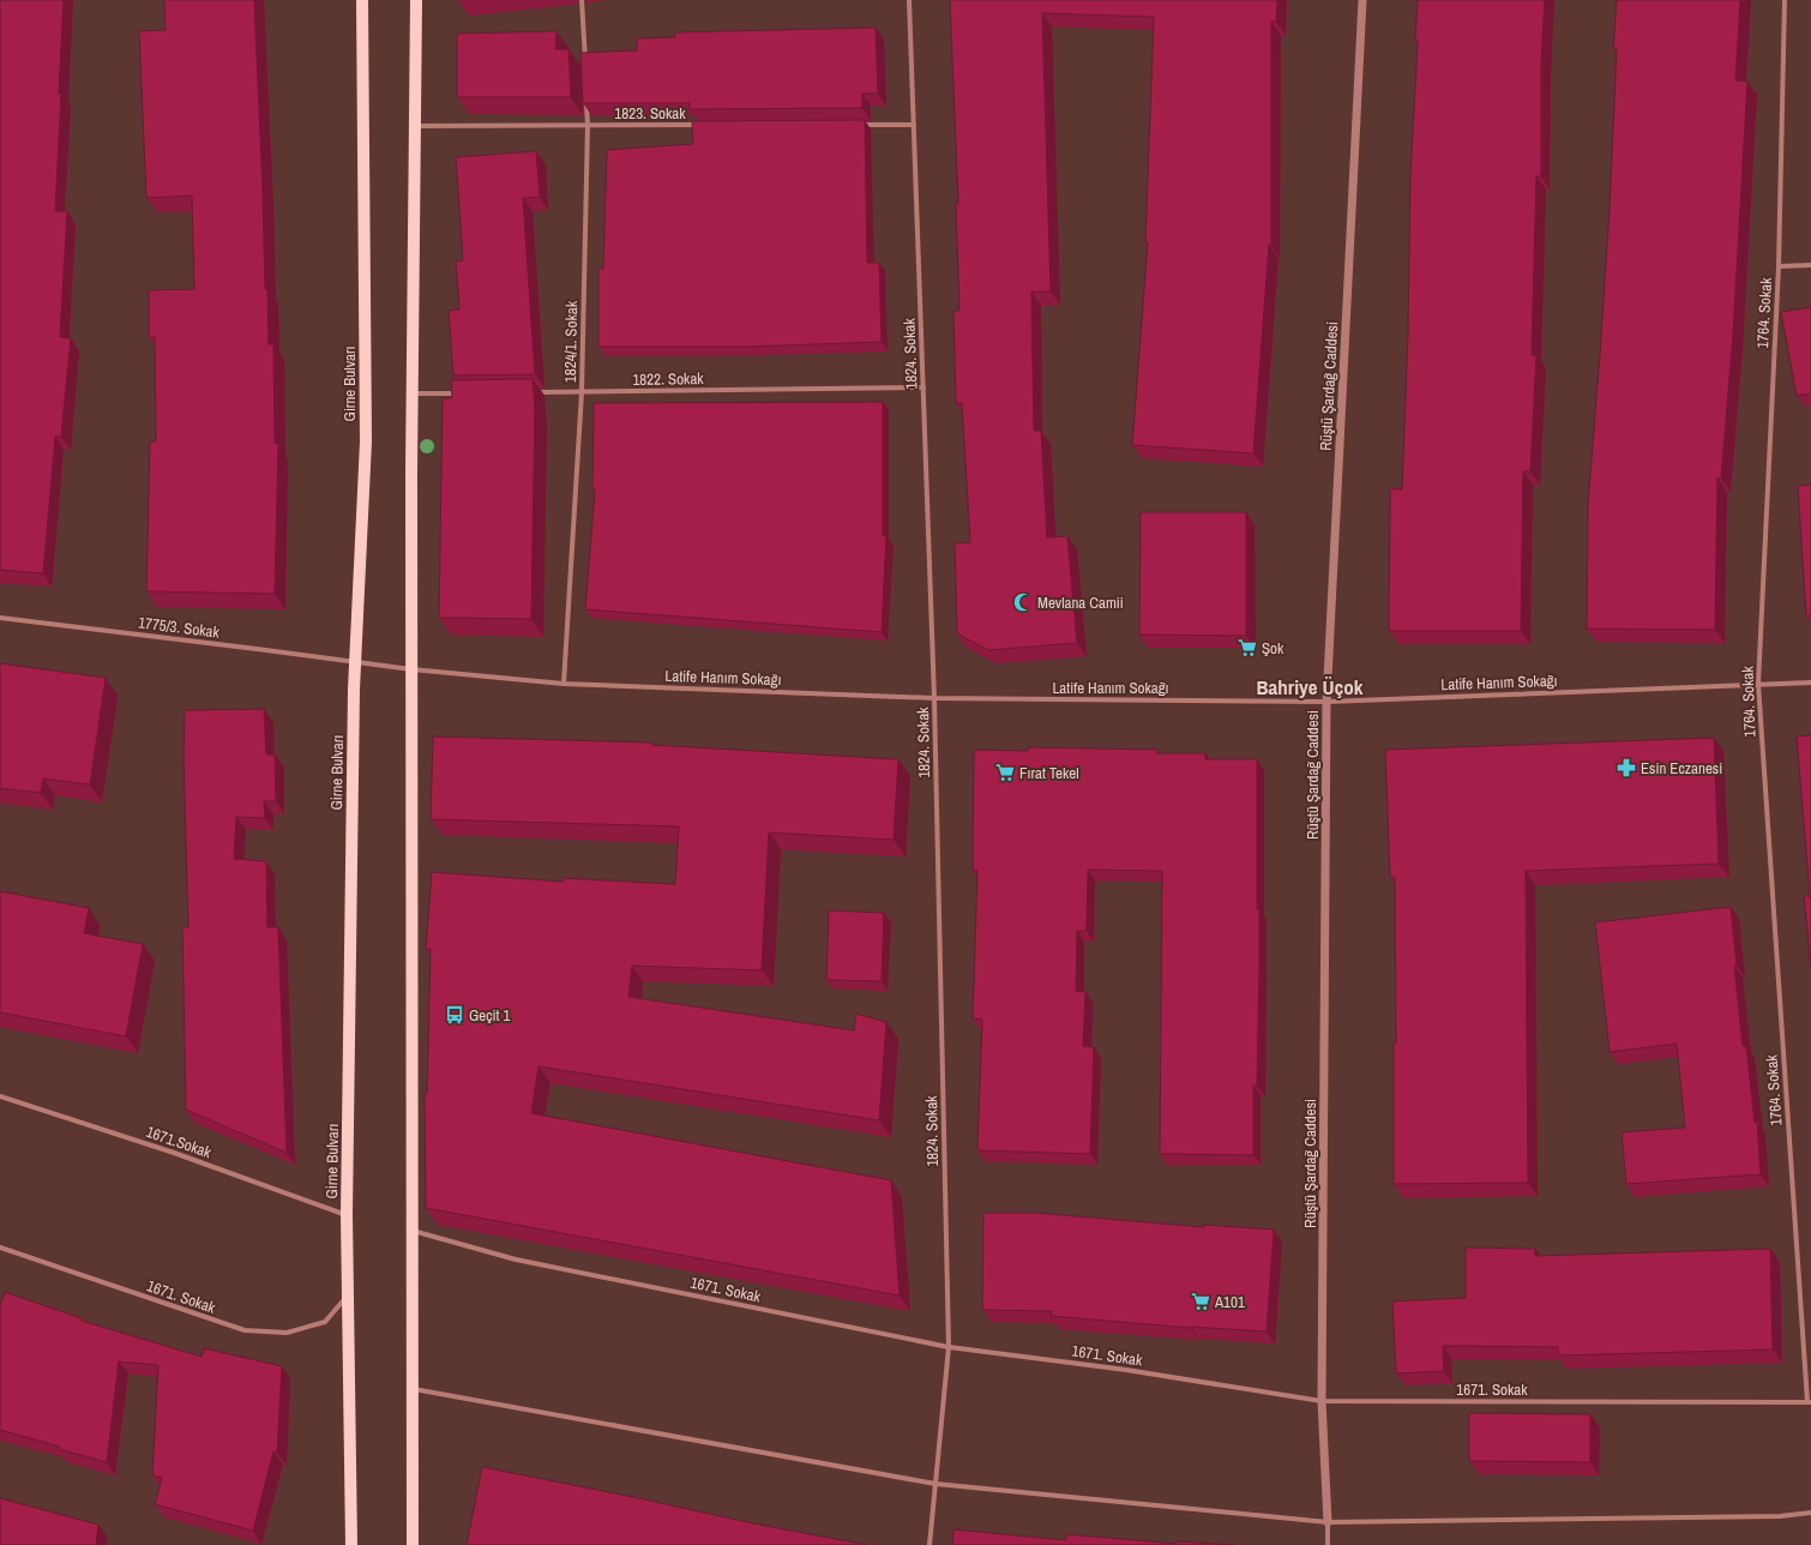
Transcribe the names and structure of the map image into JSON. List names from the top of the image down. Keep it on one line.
{"streets":{"main road":["Girne Bulvarı"],"street":["1823. Sokak","1764. Sokak","1824/1. Sokak","1824. Sokak","1822. Sokak","Rüştü Şardağ Caddesi","1775/3. Sokak","Latife Hanım Sokağı","1671.Sokak","1671. Sokak"]},"crossings":[["1823. Sokak","1824/1. Sokak"],["1764. Sokak","Latife Hanım Sokağı"],["1764. Sokak","1671. Sokak"],["1824/1. Sokak","1822. Sokak"],["1824/1. Sokak","Latife Hanım Sokağı"],["1824. Sokak","1822. Sokak"],["1824. Sokak","Latife Hanım Sokağı"],["1824. Sokak","1671. Sokak"],["Girne Bulvarı","1775/3. Sokak"],["Girne Bulvarı","1671.Sokak"],["Girne Bulvarı","1671. Sokak"],["Rüştü Şardağ Caddesi","Latife Hanım Sokağı"],["Rüştü Şardağ Caddesi","1671. Sokak"],["1775/3. Sokak","Latife Hanım Sokağı"]],"districts":["Bahriye Üçok"],"places":{"mosque":["Mevlana Camii"],"supermarket":["Şok","Fırat Tekel","A101"],"pharmacy":["Esin Eczanesi"],"bus stop":["Geçit 1"]}}
